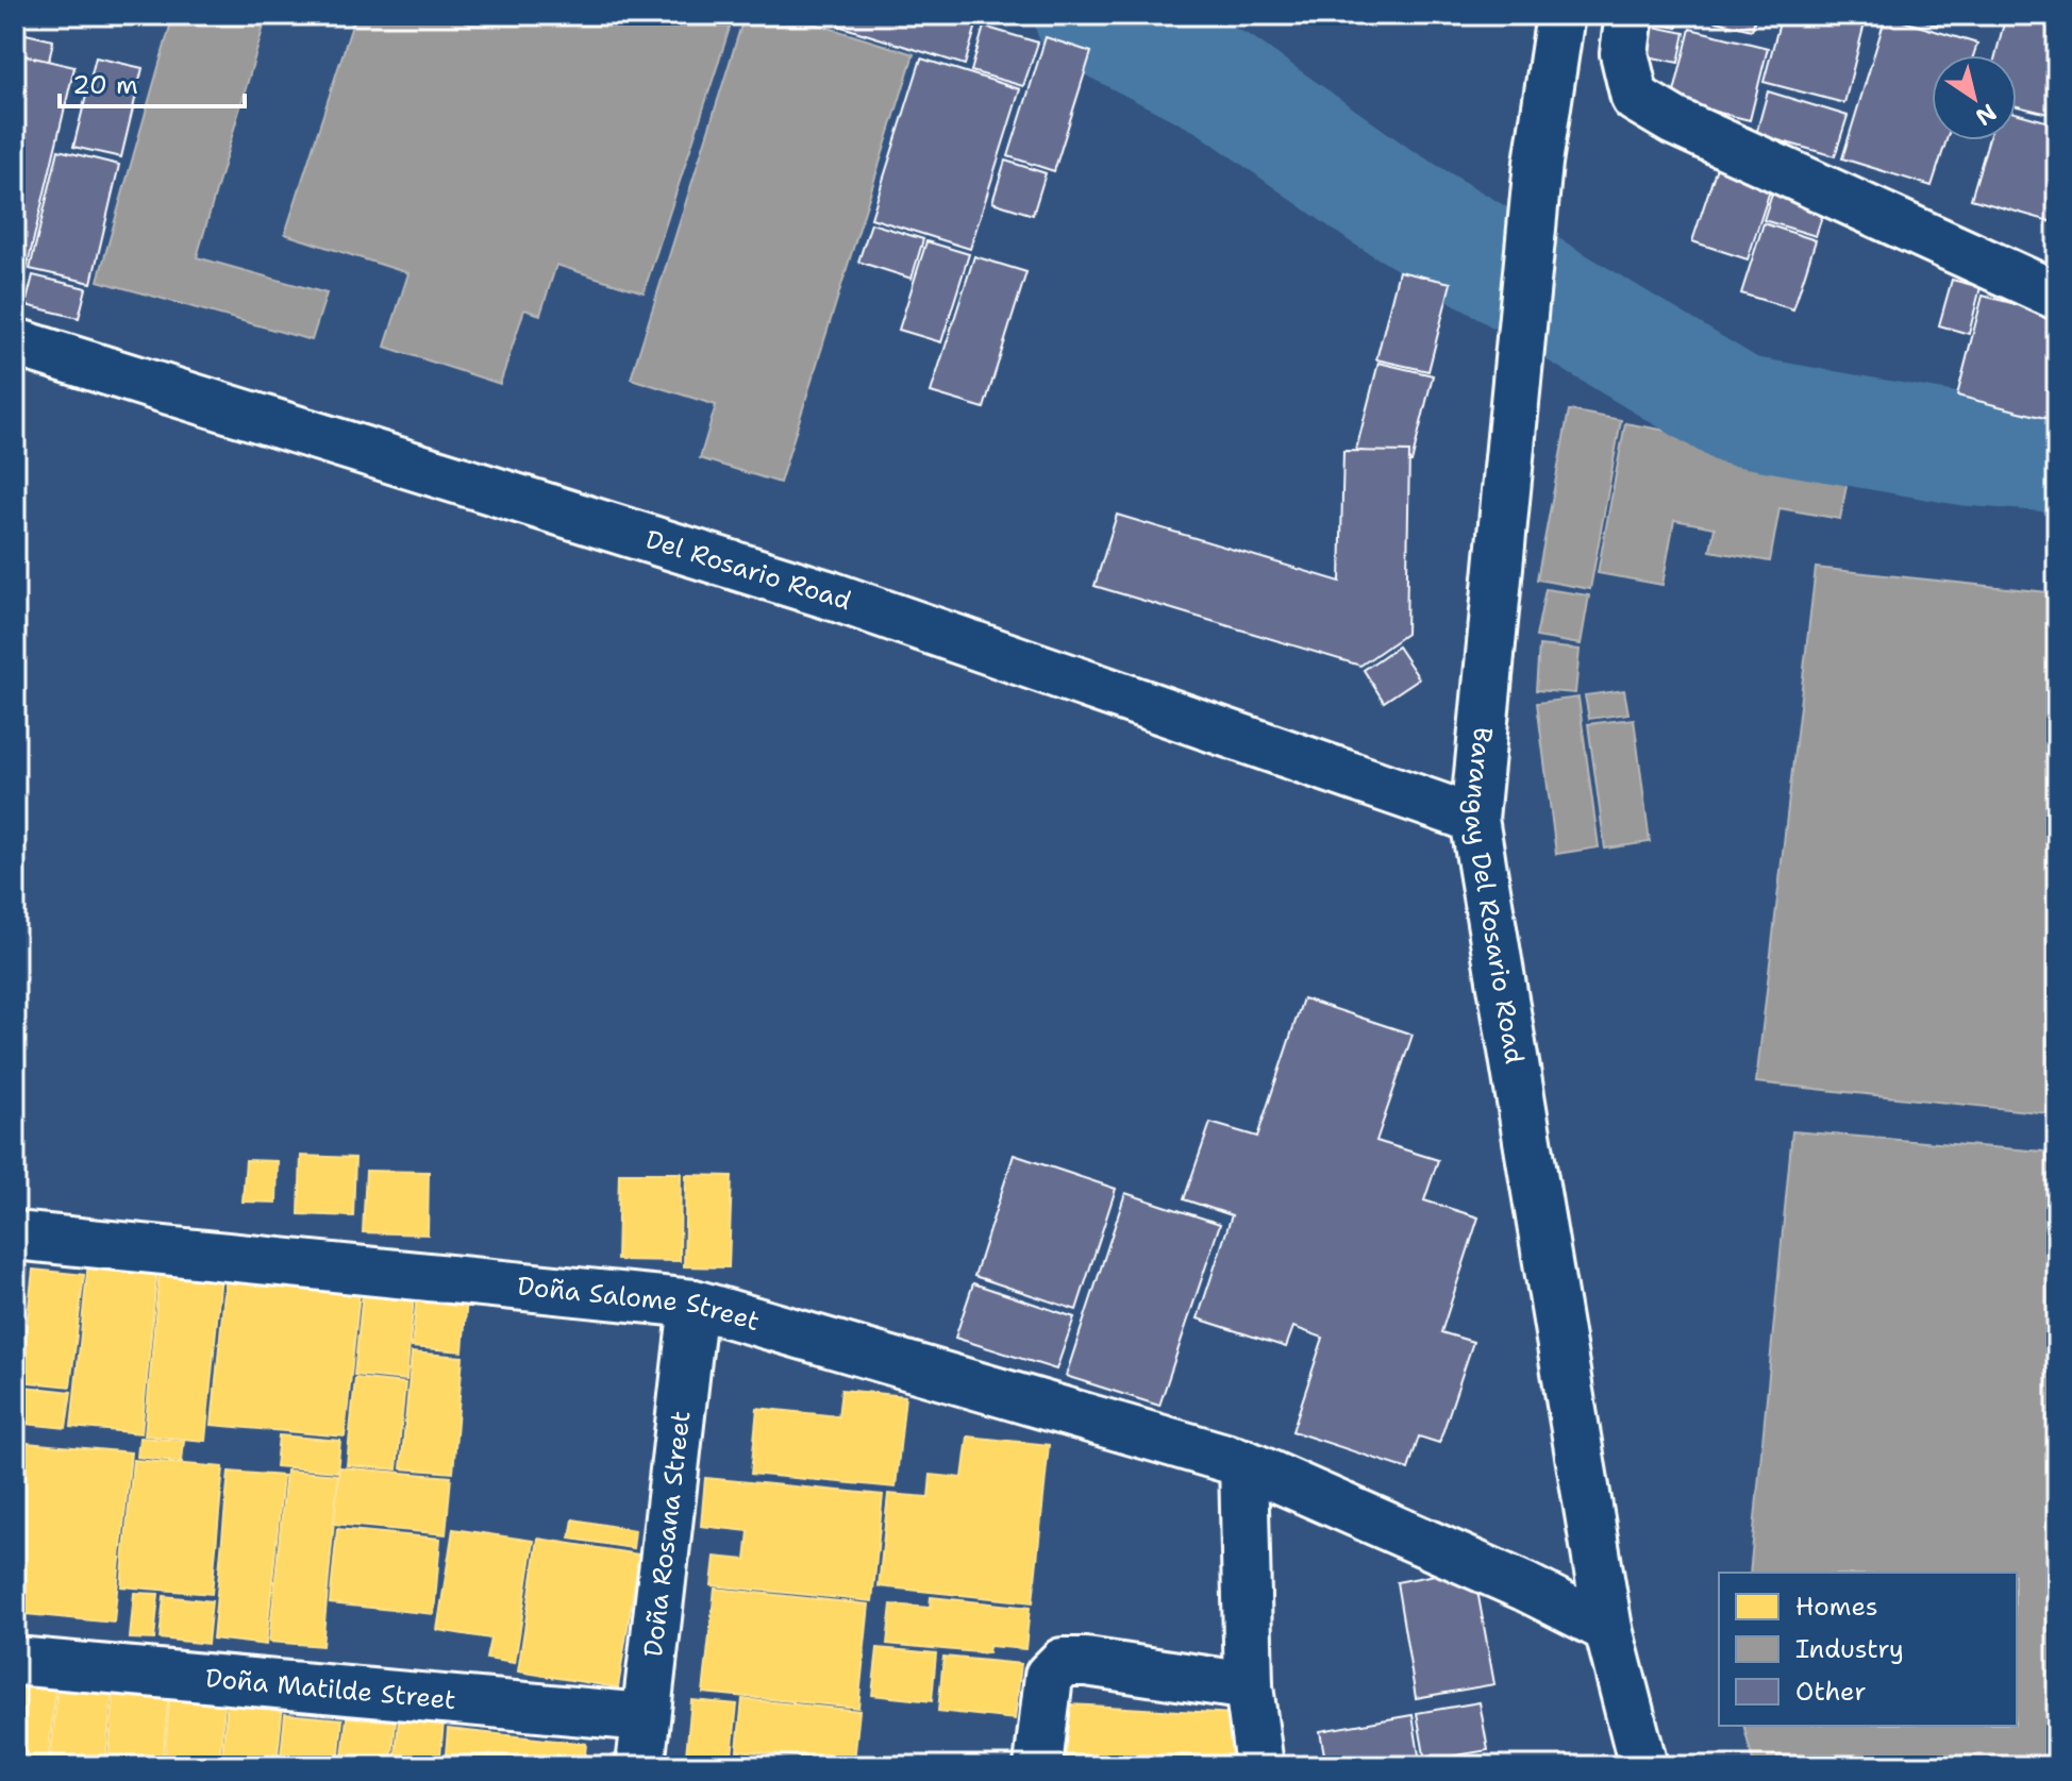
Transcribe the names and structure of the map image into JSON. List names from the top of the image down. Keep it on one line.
{"streets":{"street":["Del Rosario Road","Barangay Del Rosario Road","Doña Salome Street","Doña Rosana Street","Doña Matilde Street"]},"crossings":[["Del Rosario Road","Barangay Del Rosario Road"],["Barangay Del Rosario Road","Doña Salome Street"],["Doña Salome Street","Doña Rosana Street"],["Doña Rosana Street","Doña Matilde Street"]],"legend":["Homes","Industry","Other"],"scale_bar":"20 m","north":"bottom right"}
